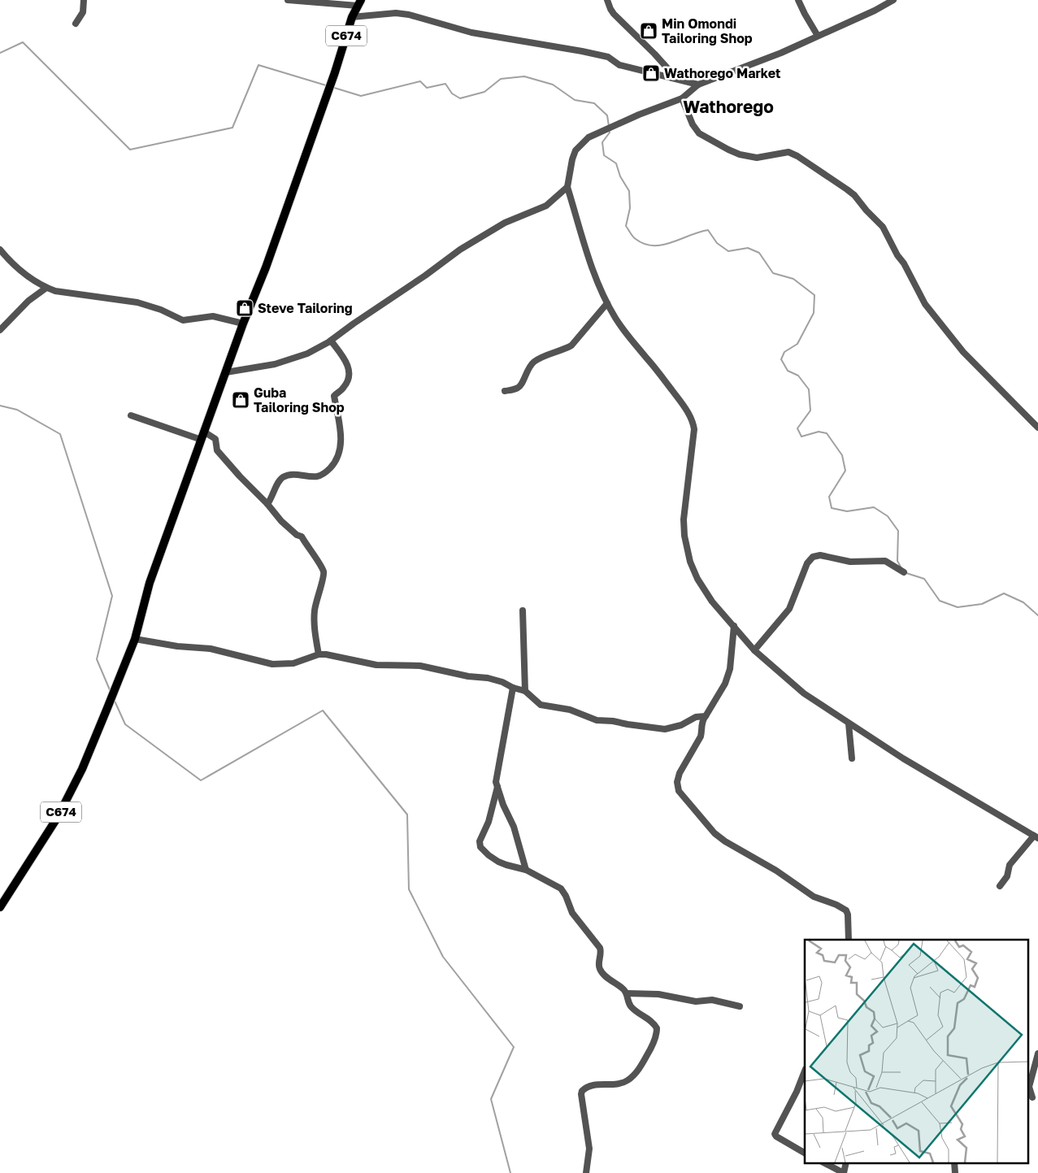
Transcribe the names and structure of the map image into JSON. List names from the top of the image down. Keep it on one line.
{"streets":{"main road":["C674"]},"districts":["Wathorego"],"places":{"shop":["Min Omondi Tailoring Shop","Wathorego Market","Steve Tailoring","Guba Tailoring Shop"]}}
